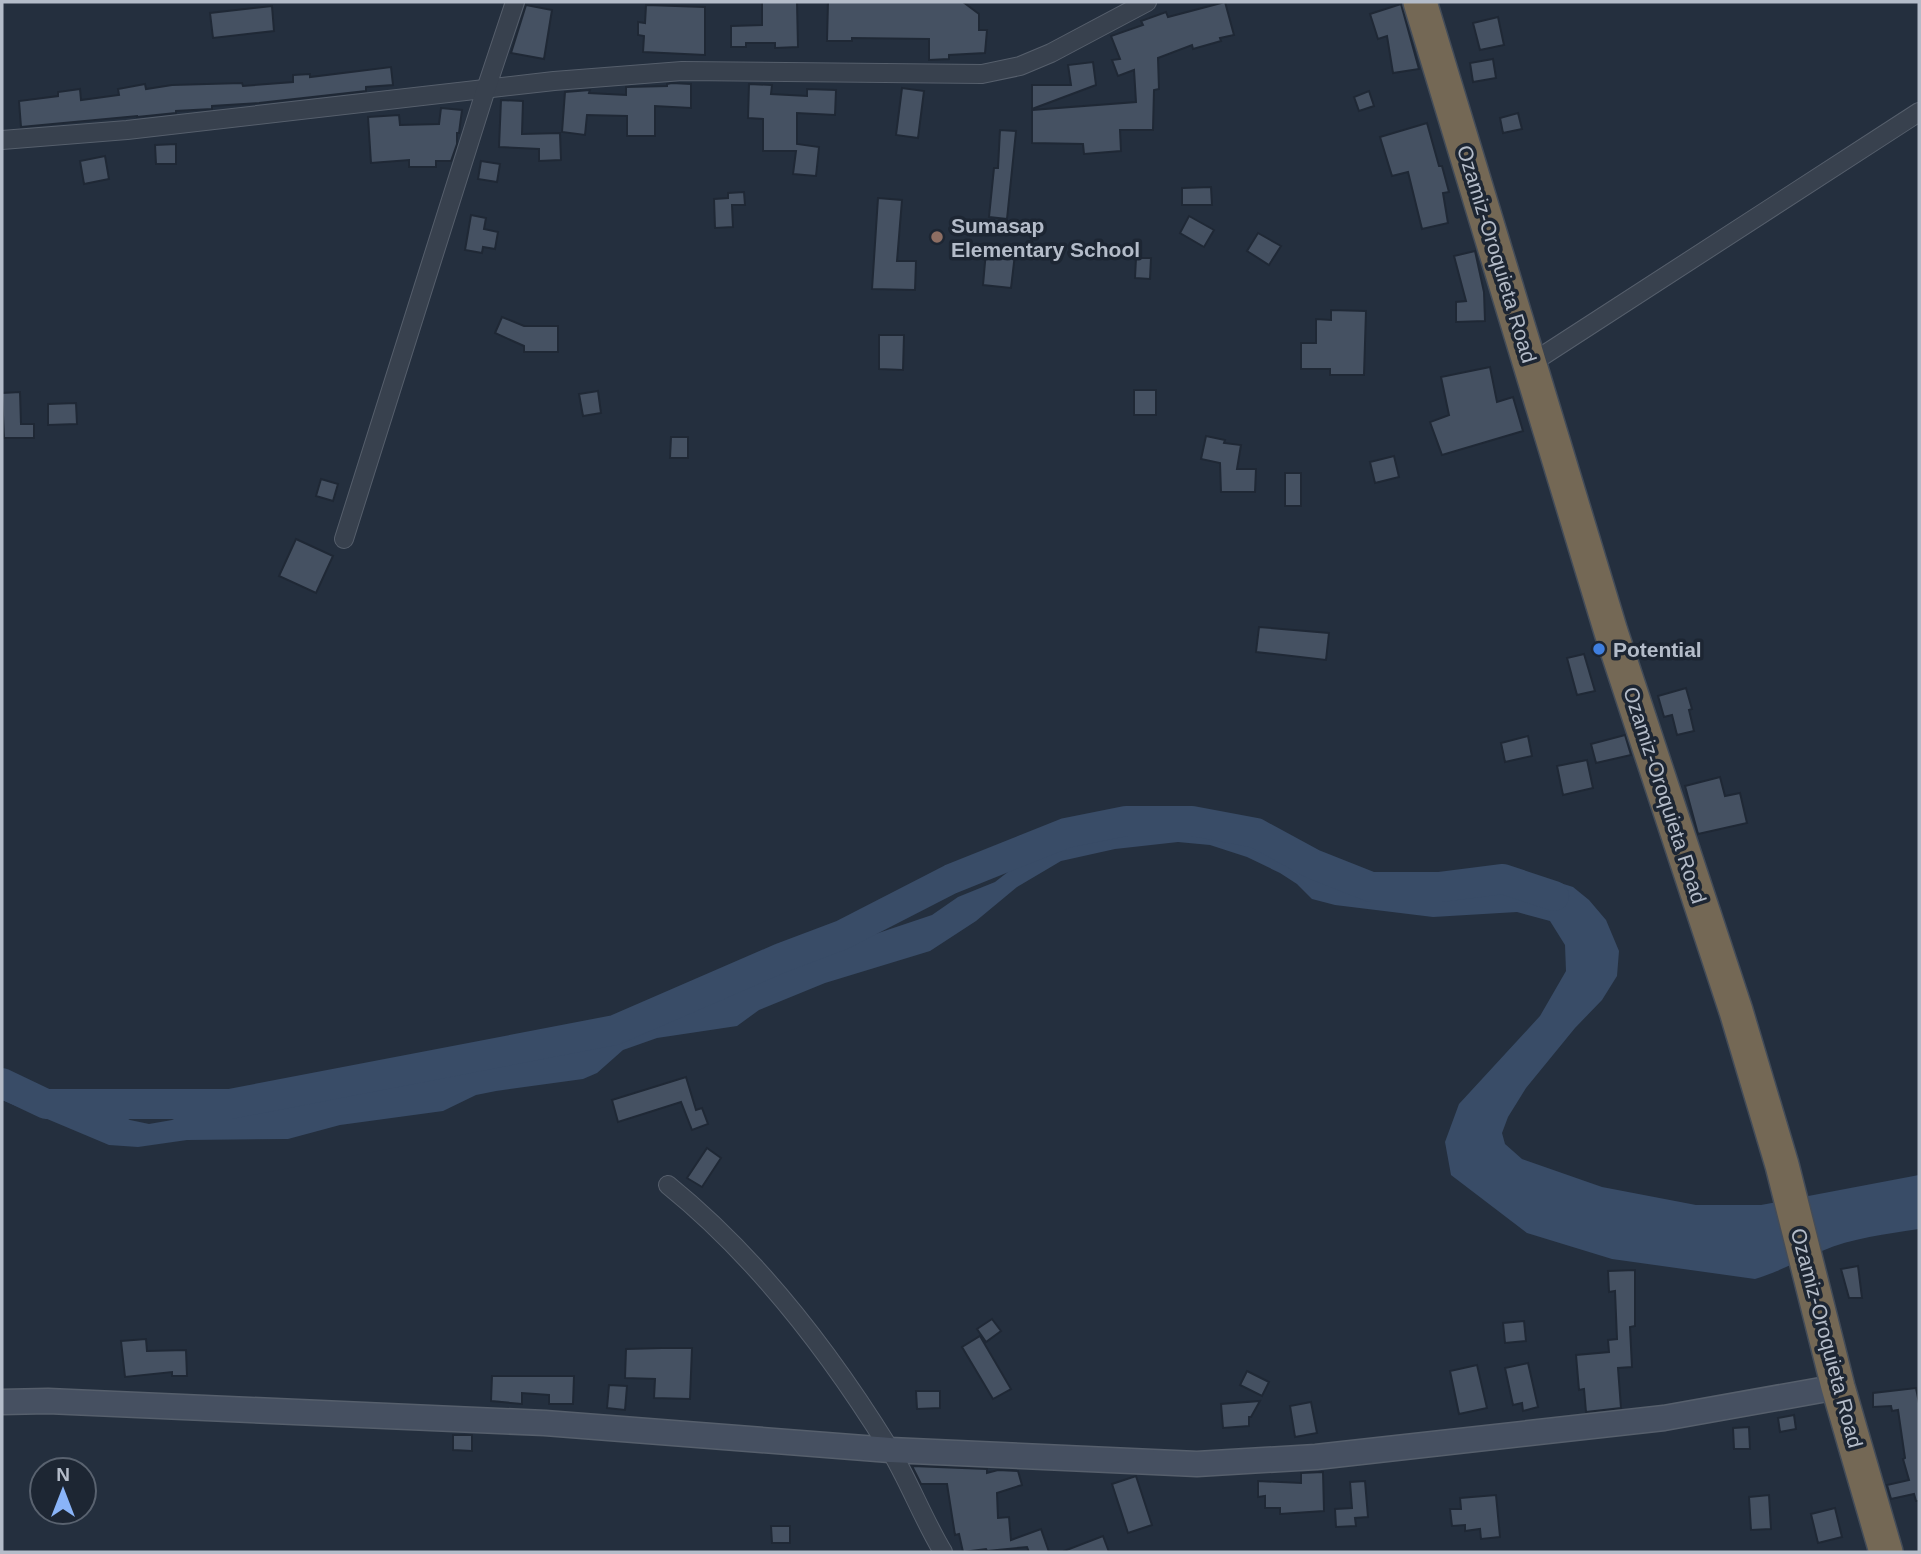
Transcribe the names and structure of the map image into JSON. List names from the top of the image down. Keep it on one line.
{"streets":{"highway":["Ozamiz-Oroquieta Road"]},"places":["Sumasap Elementary School","Potential"],"north":"top"}
